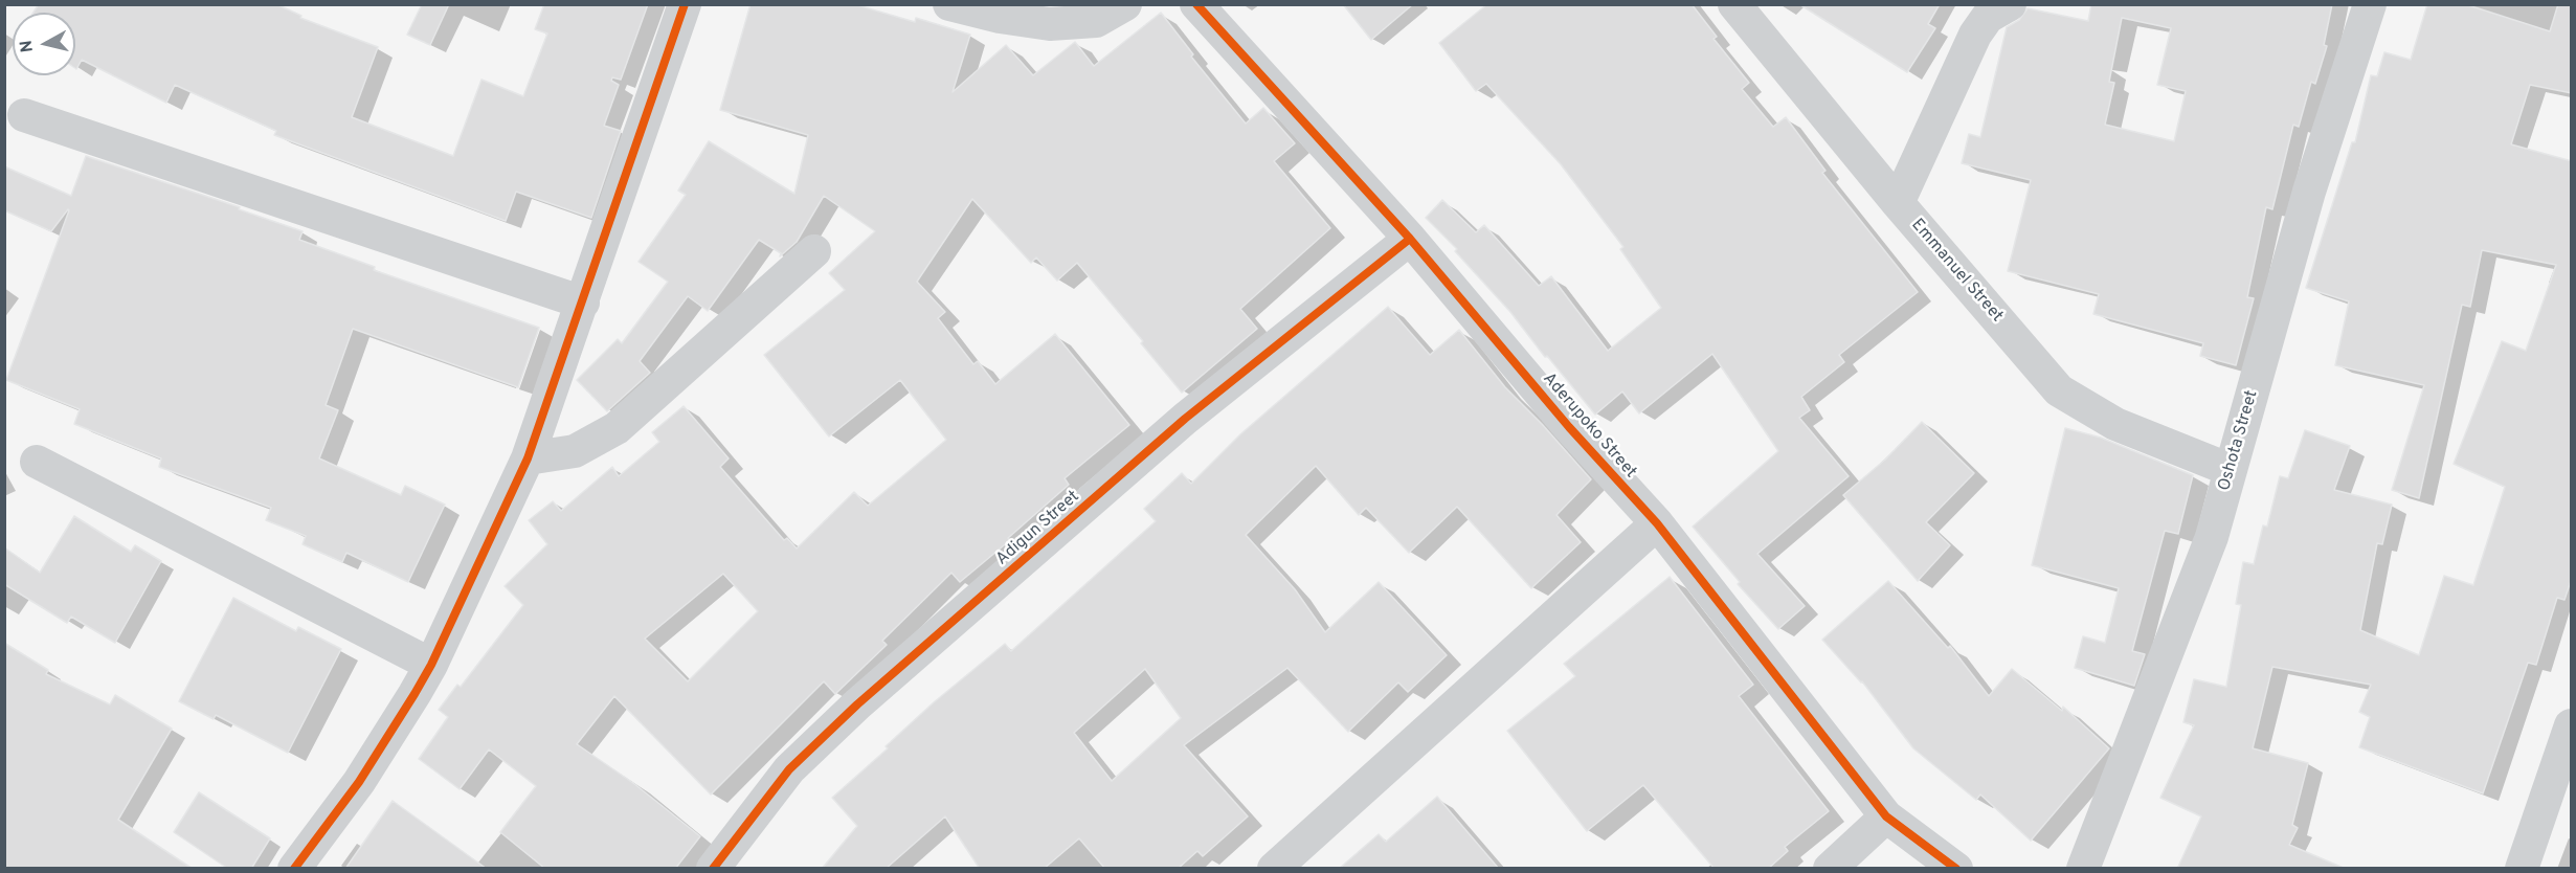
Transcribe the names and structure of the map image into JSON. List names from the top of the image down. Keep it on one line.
{"streets":{"street":["Emmanuel Street","Aderupoko Street","Oshota Street","Adigun Street"]},"crossings":[["Emmanuel Street","Oshota Street"],["Aderupoko Street","Adigun Street"]],"north":"left"}
